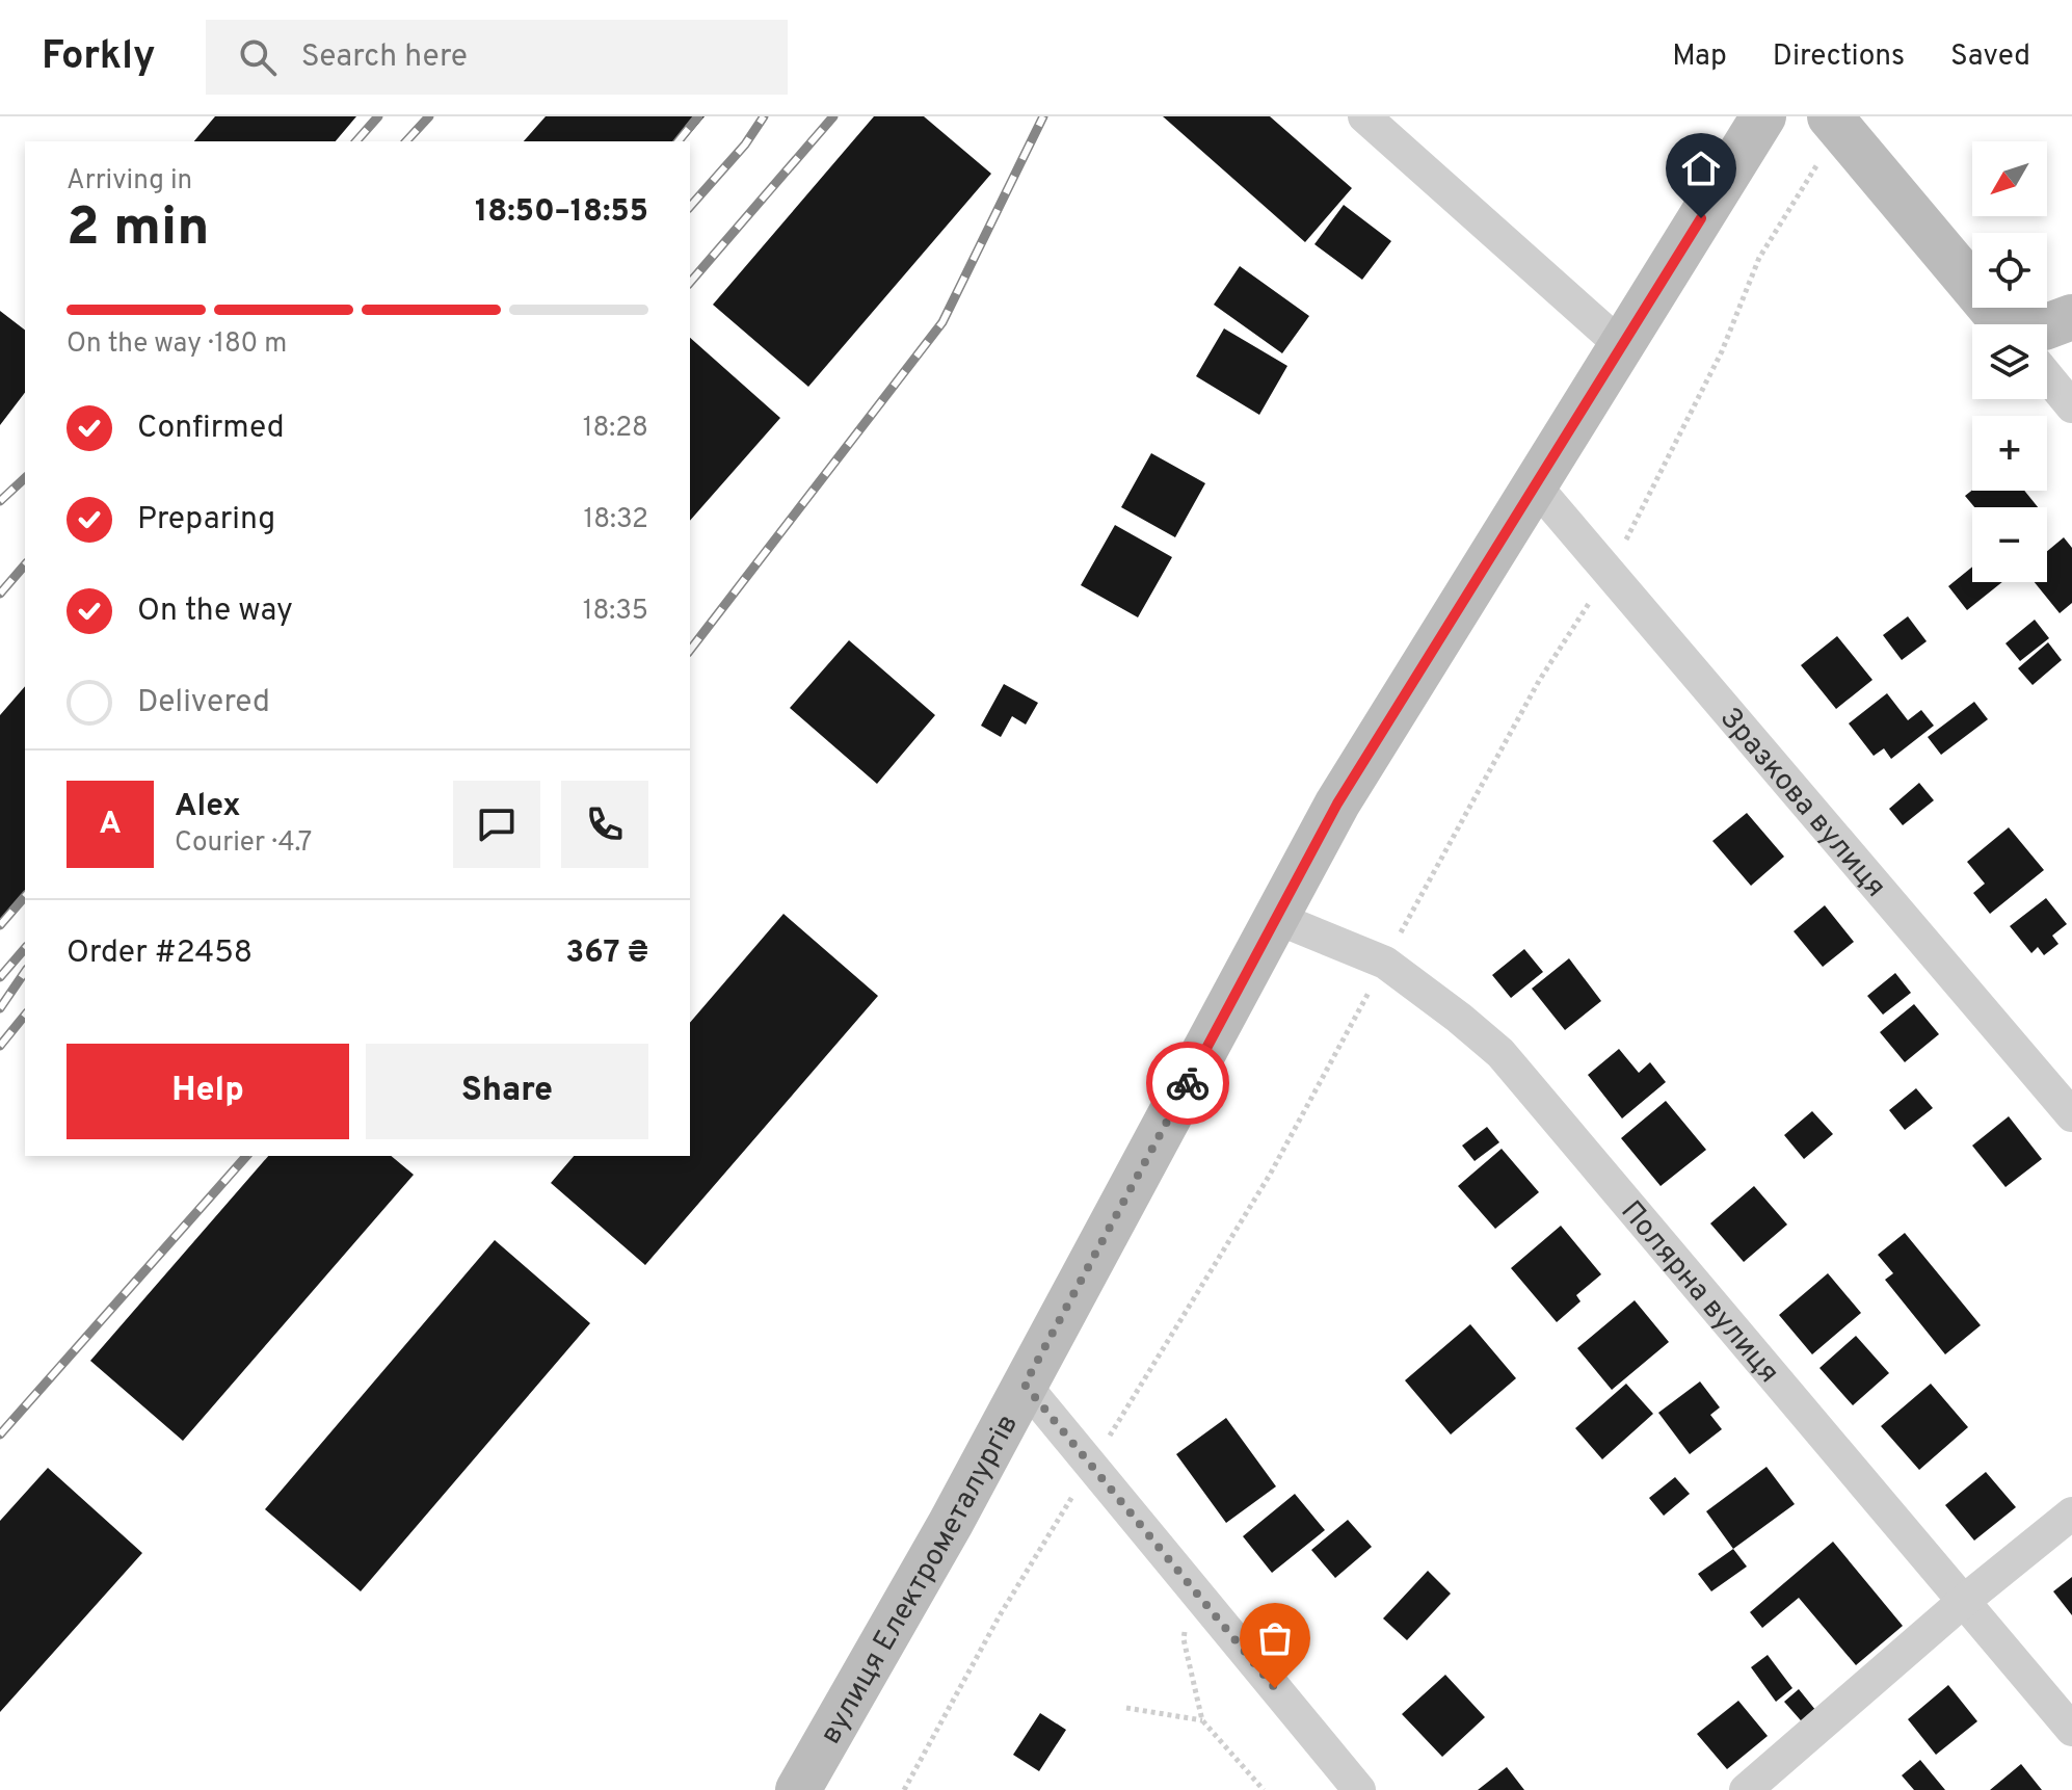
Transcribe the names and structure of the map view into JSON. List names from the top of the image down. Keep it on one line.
{"streets":{"main road":["вулиця Електрометалургів"],"street":["Зразкова вулиця","Полярна вулиця"]},"crossings":[["Зразкова вулиця","вулиця Електрометалургів"],["Полярна вулиця","вулиця Електрометалургів"]],"north":"bottom left","page":{"header":"Forkly","search":"Search here","nav":["Map","Directions","Saved"],"map_buttons":["+","−"],"heading":["2 min","Arriving in","18:50–18:55"],"panel":["Alex","Courier · 4.7","Order #2458","367 ₴"],"bar":"On the way · 180 m","list":[["Confirmed","18:28"],["Preparing","18:32"],["On the way","18:35"],"Delivered"],"round":"A","buttons":["Help","Share"]}}
